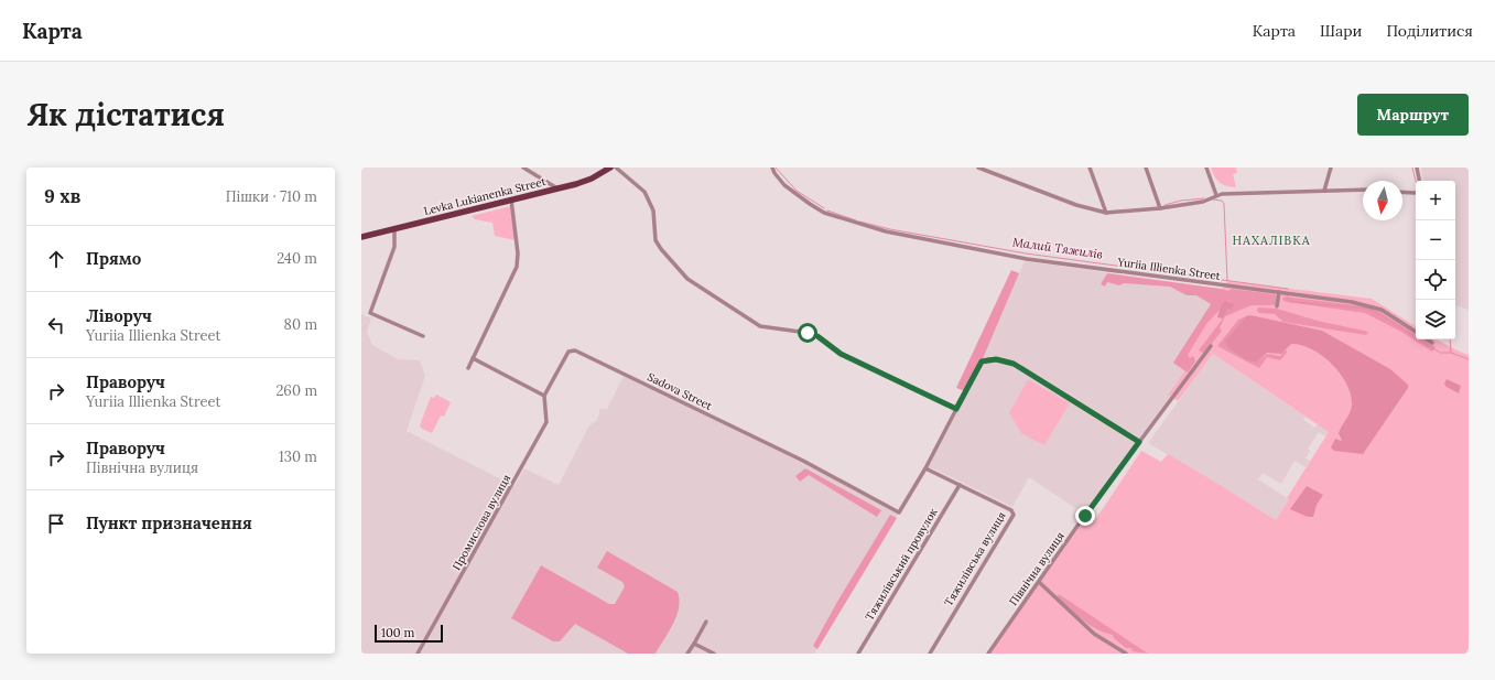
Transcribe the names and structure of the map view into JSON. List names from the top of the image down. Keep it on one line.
{"streets":{"main road":["Levka Lukianenka Street"],"street":["Yuriia Illienka Street","Sadova Street","Промислова вулиця","Тяжилівська вулиця","Тяжилівський провулок","Північна вулиця"]},"crossings":[["Sadova Street","Промислова вулиця"],["Sadova Street","Тяжилівська вулиця"],["Тяжилівська вулиця","Тяжилівський провулок"]],"districts":["НАХАЛІВКА"],"water":["Малий Тяжилів"],"scale_bar":"100 m","north":"bottom","page":{"header":"Карта","nav":["Карта","Шари","Поділитися"],"buttons":"Маршрут","title":"Як дістатися","heading":["9 хв","Пішки · 710 m"],"map_buttons":["+","−"],"list":[["Прямо","240 m"],["Ліворуч","Yuriia Illienka Street","80 m"],["Праворуч","Yuriia Illienka Street","260 m"],["Праворуч","Північна вулиця","130 m"],"Пункт призначення"],"scale":"100 m"}}
